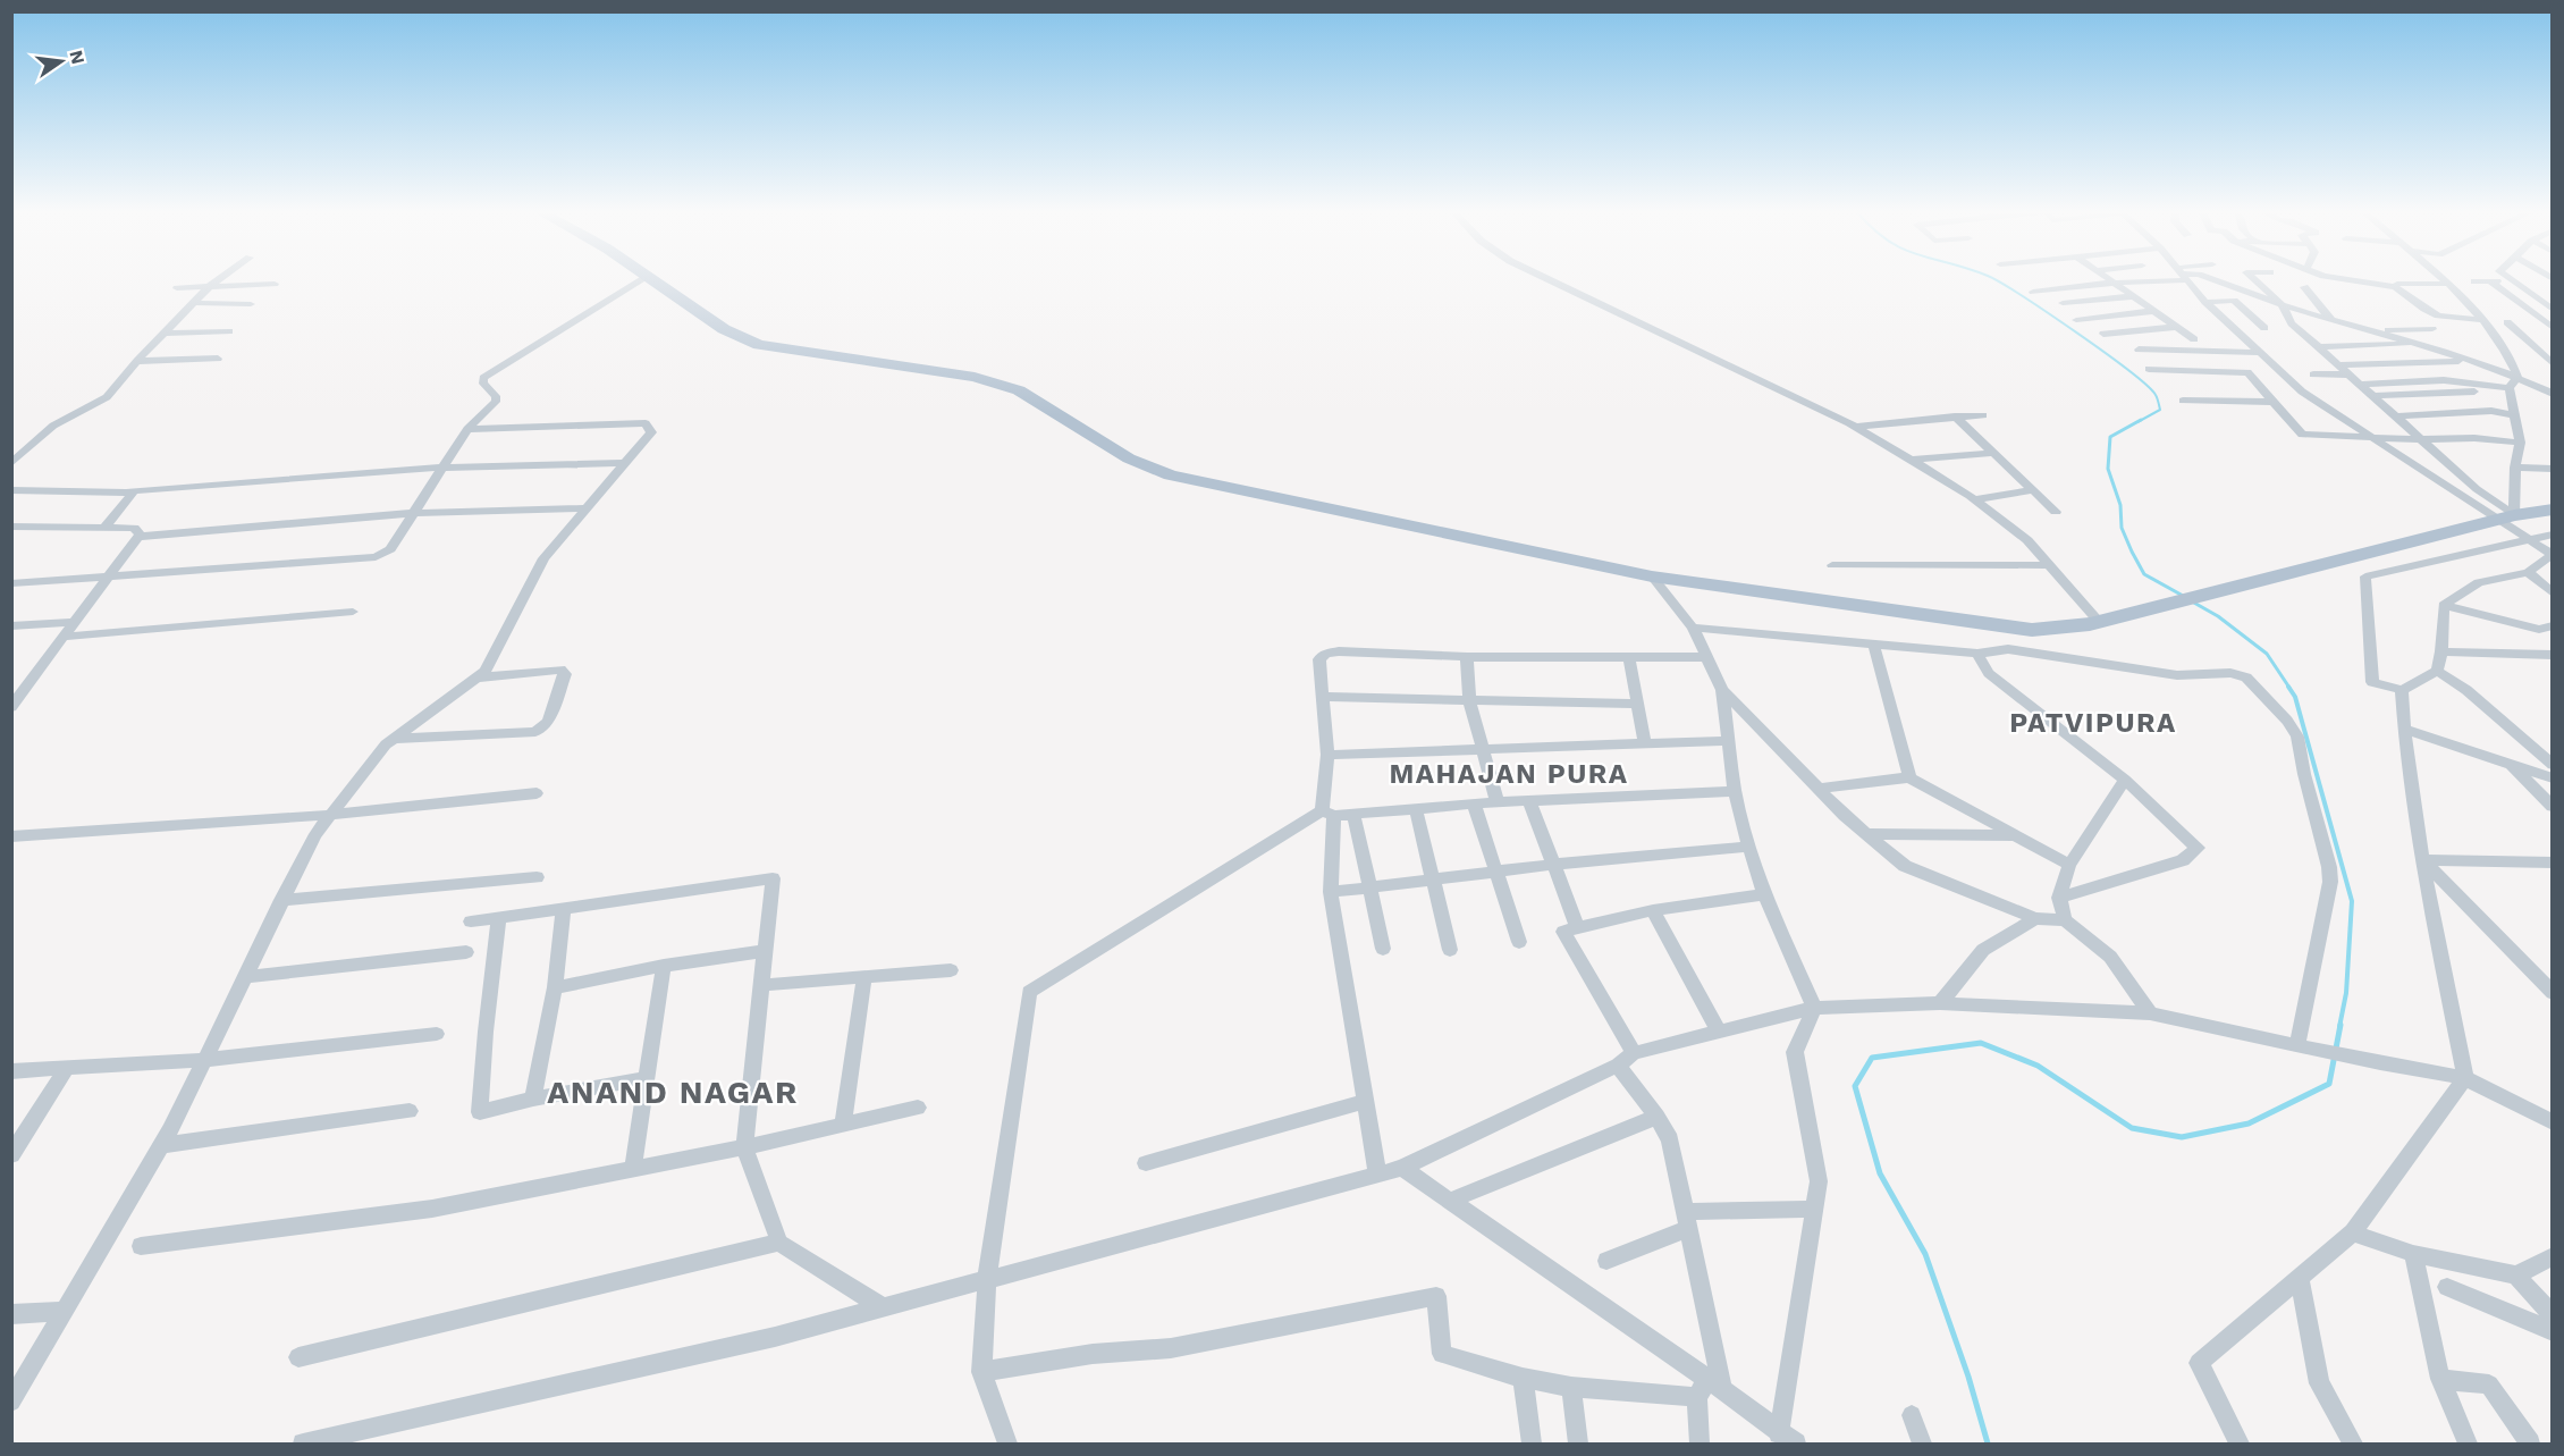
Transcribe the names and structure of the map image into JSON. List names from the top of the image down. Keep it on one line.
{"districts":["PATVIPURA","MAHAJAN PURA","ANAND NAGAR"],"north":"right"}
